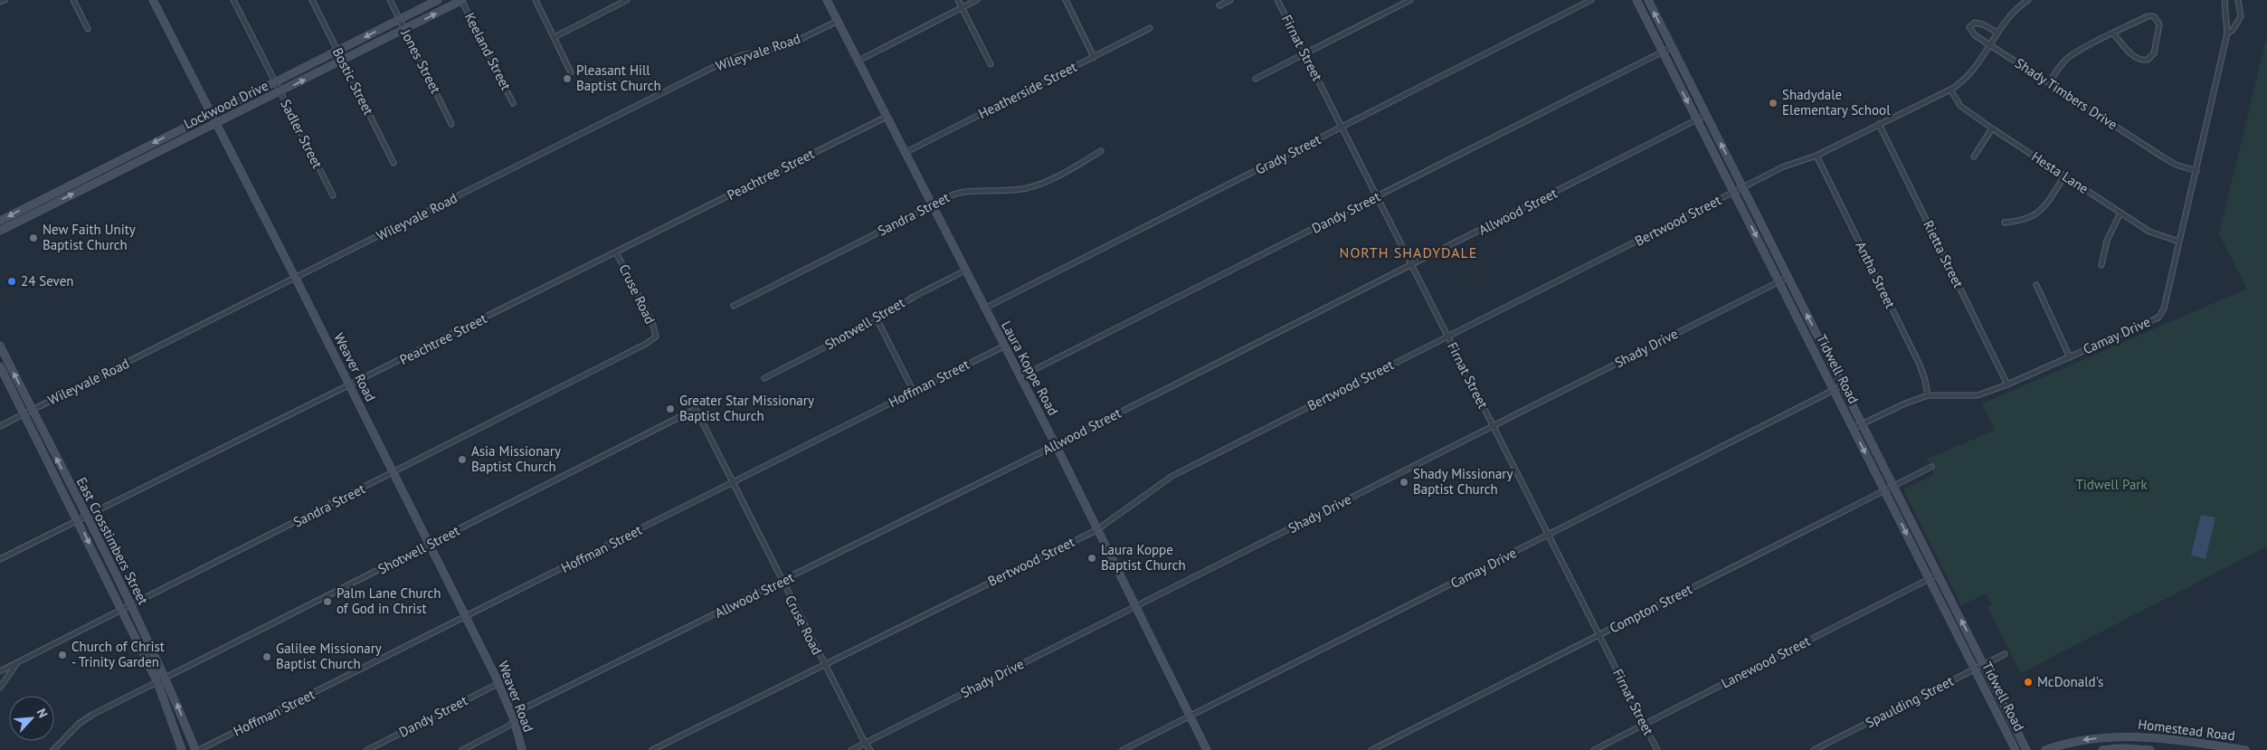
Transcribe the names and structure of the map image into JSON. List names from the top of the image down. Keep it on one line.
{"streets":{"main road":["Lockwood Drive","Weaver Road","Laura Koppe Road","Tidwell Road","East Crosstimbers Street","Homestead Road"],"street":["Firnat Street","Keeland Street","Wileyvale Road","Jones Street","Bostic Street","Heatherside Street","Shady Timbers Drive","Sadler Street","Grady Street","Hesta Lane","Peachtree Street","Allwood Street","Dandy Street","Sandra Street","Bertwood Street","Rietta Street","Antha Street","Cruse Road","Shotwell Street","Camay Drive","Shady Drive","Hoffman Street","Compton Street","Lanewood Street","Spaulding Street"]},"crossings":[["Firnat Street","Grady Street"],["Firnat Street","Allwood Street"],["Firnat Street","Dandy Street"],["Firnat Street","Bertwood Street"],["Firnat Street","Camay Drive"],["Firnat Street","Shady Drive"],["Firnat Street","Compton Street"],["Firnat Street","Lanewood Street"],["Keeland Street","Lockwood Drive"],["Wileyvale Road","Weaver Road"],["Wileyvale Road","Laura Koppe Road"],["Wileyvale Road","East Crosstimbers Street"],["Jones Street","Lockwood Drive"],["Bostic Street","Lockwood Drive"],["Heatherside Street","Laura Koppe Road"],["Shady Timbers Drive","Bertwood Street"],["Shady Timbers Drive","Camay Drive"],["Lockwood Drive","Sadler Street"],["Lockwood Drive","Weaver Road"],["Grady Street","Laura Koppe Road"],["Hesta Lane","Bertwood Street"],["Hesta Lane","Camay Drive"],["Peachtree Street","Cruse Road"],["Peachtree Street","Weaver Road"],["Peachtree Street","Laura Koppe Road"],["Peachtree Street","East Crosstimbers Street"],["Allwood Street","Cruse Road"],["Allwood Street","Weaver Road"],["Allwood Street","Laura Koppe Road"],["Allwood Street","Tidwell Road"],["Dandy Street","Weaver Road"],["Dandy Street","Laura Koppe Road"],["Dandy Street","Tidwell Road"],["Sandra Street","Cruse Road"],["Sandra Street","Weaver Road"],["Sandra Street","Laura Koppe Road"],["Sandra Street","East Crosstimbers Street"],["Bertwood Street","Rietta Street"],["Bertwood Street","Antha Street"],["Bertwood Street","Cruse Road"],["Bertwood Street","Laura Koppe Road"],["Bertwood Street","Tidwell Road"],["Rietta Street","Camay Drive"],["Antha Street","Camay Drive"],["Cruse Road","Shotwell Street"],["Cruse Road","Shady Drive"],["Cruse Road","Hoffman Street"],["Shotwell Street","Weaver Road"],["Shotwell Street","Laura Koppe Road"],["Shotwell Street","East Crosstimbers Street"],["Camay Drive","Laura Koppe Road"],["Camay Drive","Tidwell Road"],["Shady Drive","Laura Koppe Road"],["Shady Drive","Tidwell Road"],["Weaver Road","Hoffman Street"],["Laura Koppe Road","Hoffman Street"],["Tidwell Road","Compton Street"],["Tidwell Road","Lanewood Street"],["Tidwell Road","Spaulding Street"]],"one_way":["Homestead Road"],"districts":["NORTH SHADYDALE"],"parks":["Tidwell Park"],"places":["Pleasant Hill Baptist Church","Shadydale Elementary School","New Faith Unity Baptist Church","24 Seven","Greater Star Missionary Baptist Church","Asia Missionary Baptist Church","Shady Missionary Baptist Church","Laura Koppe Baptist Church","Palm Lane Church of God in Christ","Church of Christ - Trinity Garden","Galilee Missionary Baptist Church","McDonald's"],"north":"top right"}
